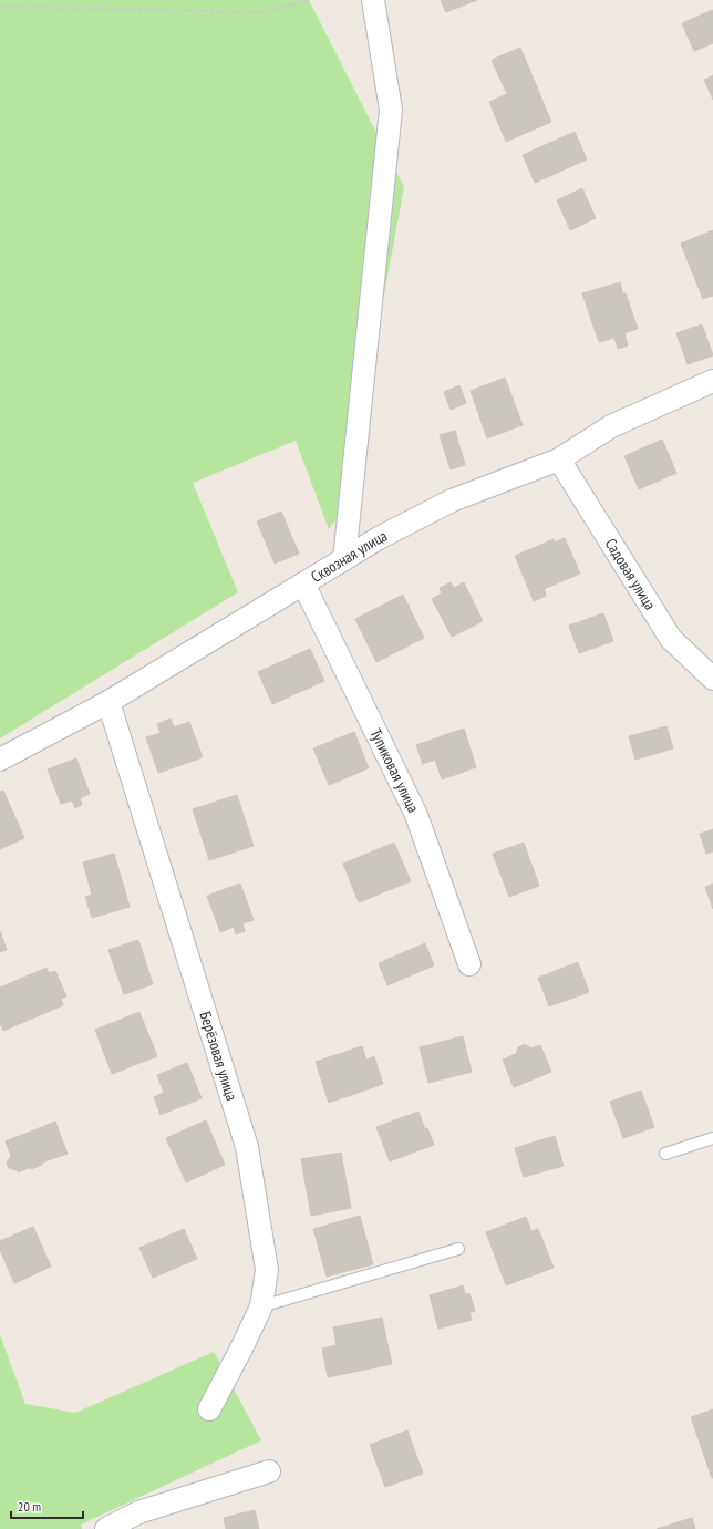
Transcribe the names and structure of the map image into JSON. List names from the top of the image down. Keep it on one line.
{"streets":{"street":["Сквозная улица","Садовая улица","Тупиковая улица","Берёзовая улица"]},"crossings":[["Сквозная улица","Садовая улица"],["Сквозная улица","Тупиковая улица"],["Сквозная улица","Берёзовая улица"]],"scale_bar":"20 m"}
